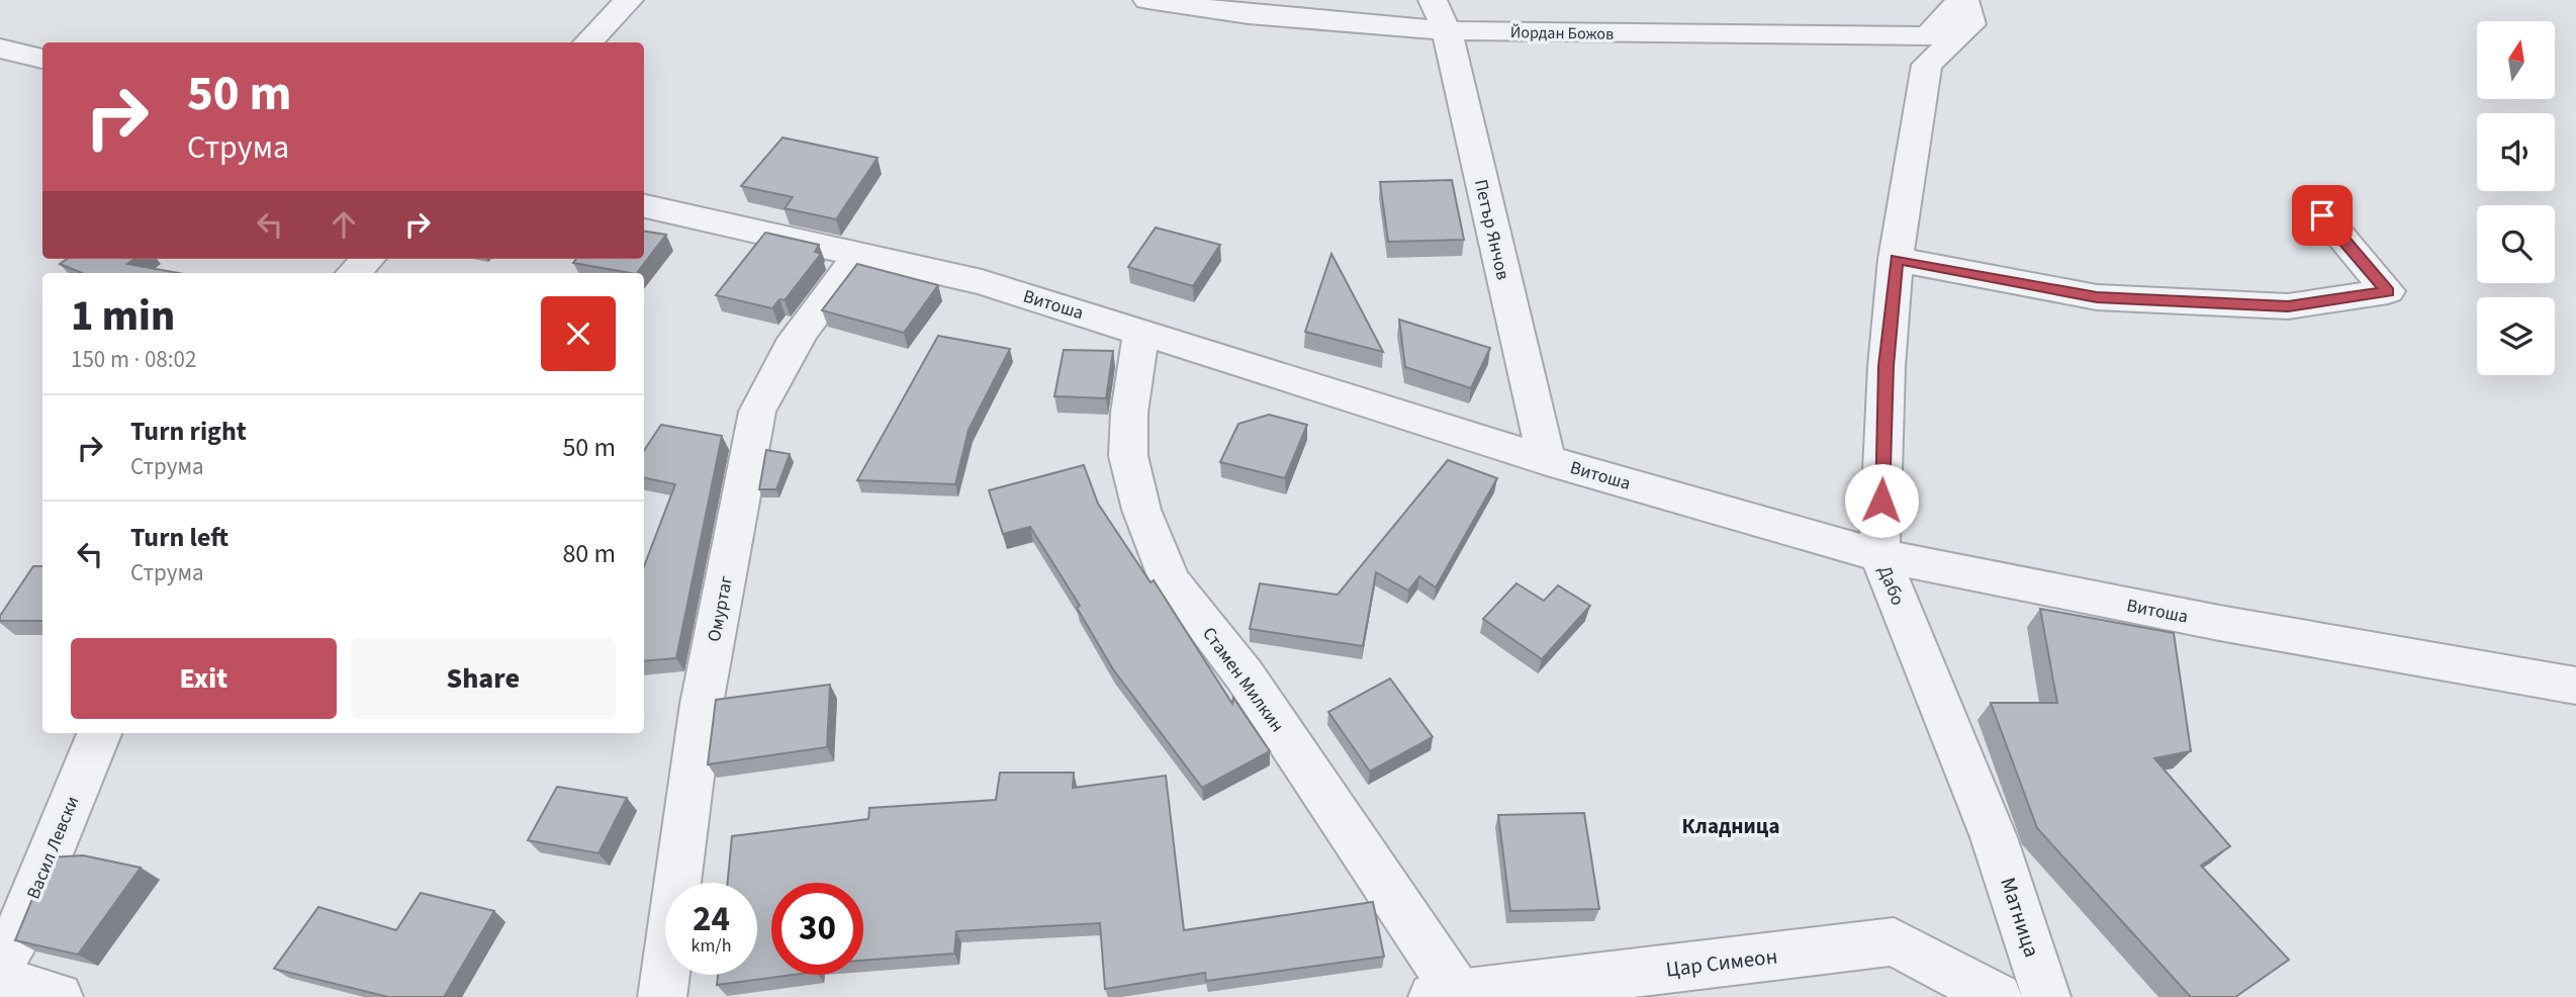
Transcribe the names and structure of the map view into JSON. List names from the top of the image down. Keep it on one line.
{"streets":{"street":["Йордан Божов","Петър Янчов","Витоша","Дабо","Омуртаг","Стамен Милкин","Васил Левски","Матница","Цар Симеон"]},"crossings":[["Йордан Божов","Петър Янчов"],["Йордан Божов","Дабо"],["Петър Янчов","Витоша"],["Витоша","Дабо"],["Витоша","Омуртаг"],["Витоша","Стамен Милкин"],["Дабо","Матница"],["Стамен Милкин","Цар Симеон"]],"districts":["Кладница"],"north":"top","page":{"turn":["50 m","Струма"],"heading":["1 min","150 m · 08:02"],"list":[{"name":"Turn right","note":"Струма","value":"50 m"},{"name":"Turn left","note":"Струма","value":"80 m"}],"buttons":["Exit","Share"],"speed":"24 km/h","limit":"30"}}
